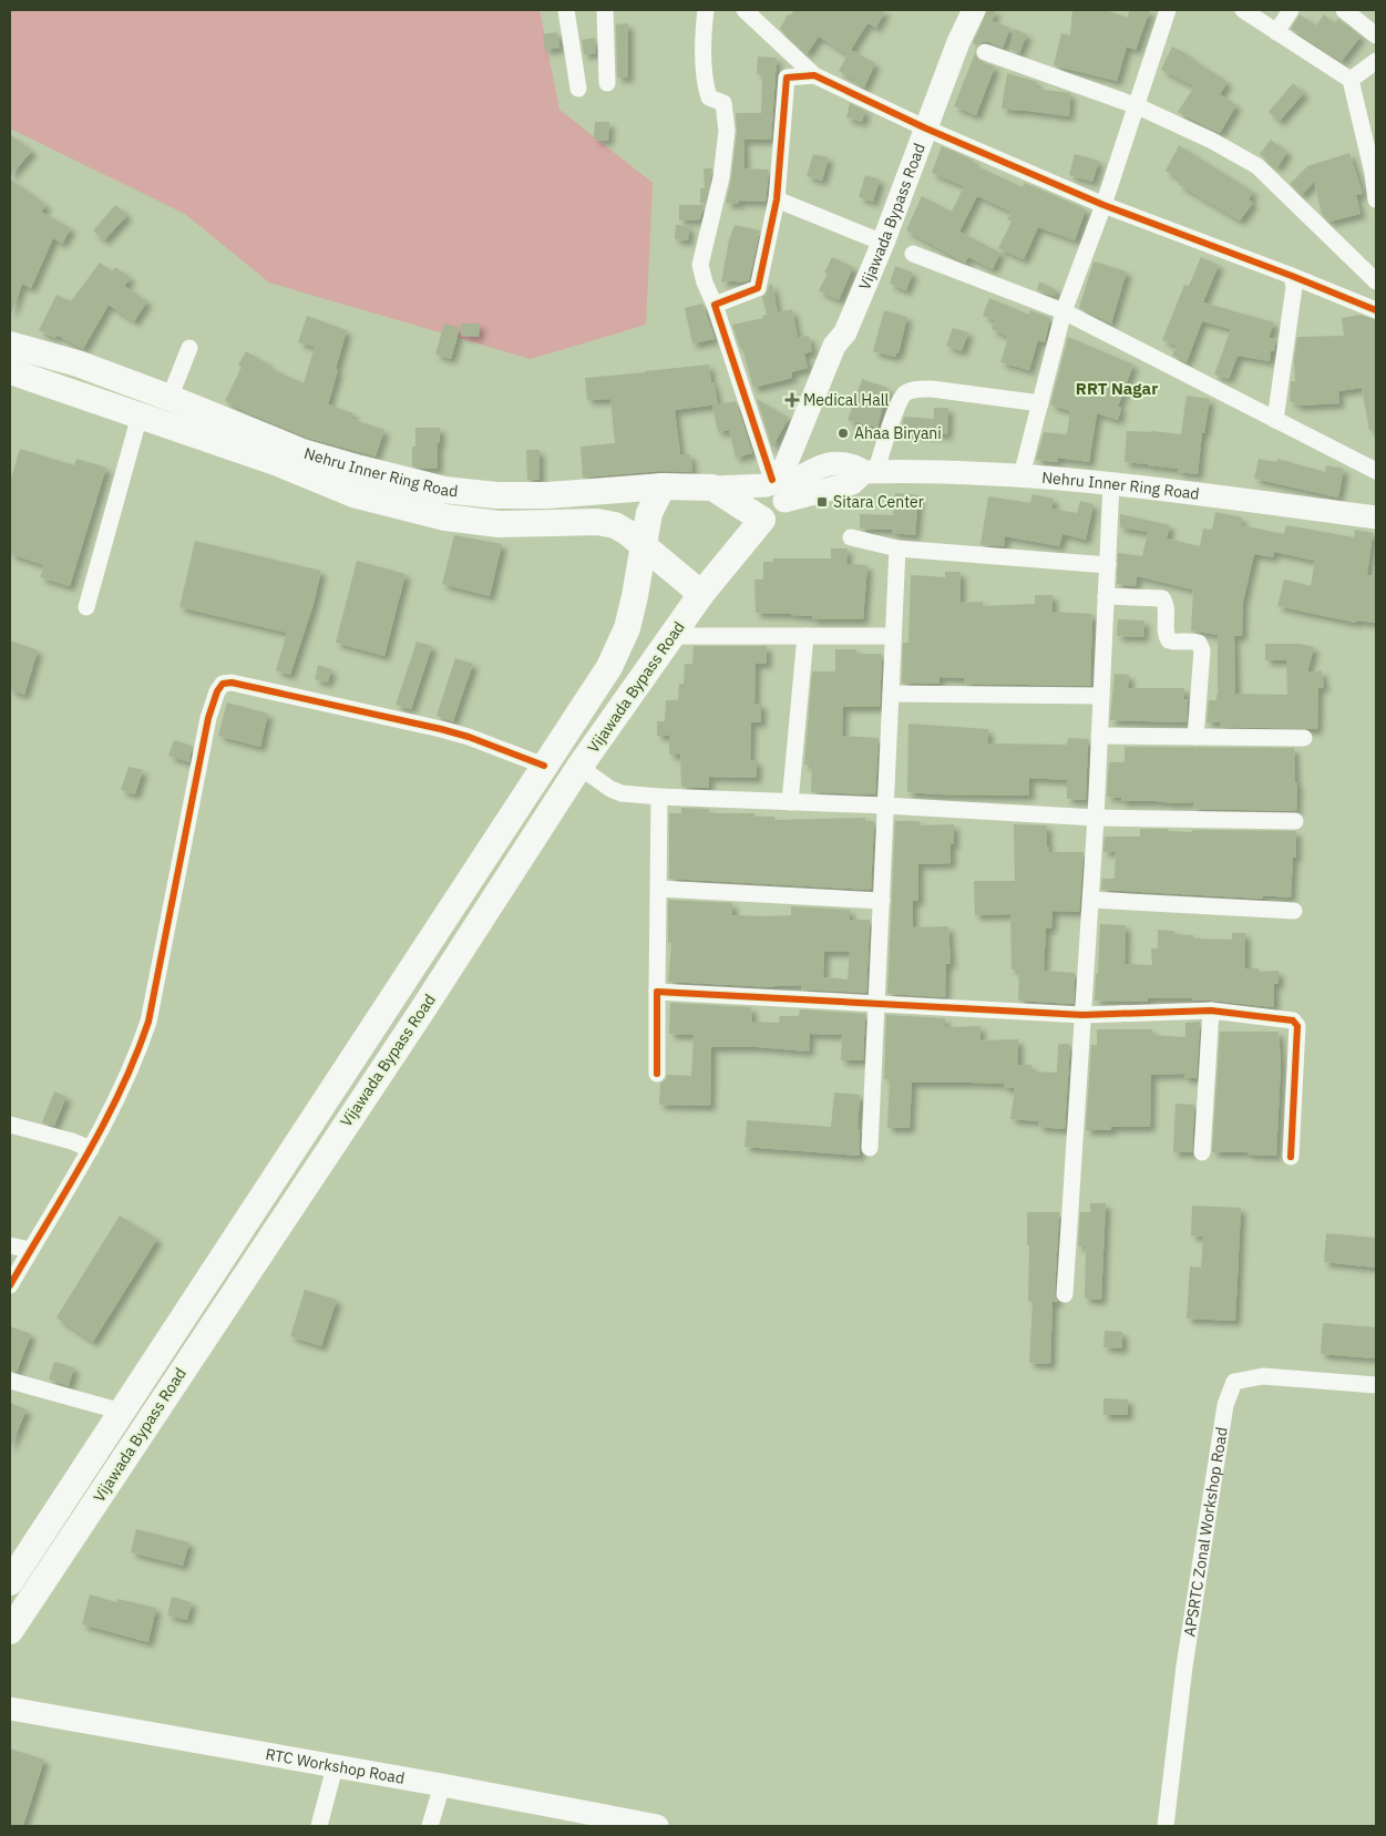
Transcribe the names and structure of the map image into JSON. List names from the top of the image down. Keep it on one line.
{"streets":{"main road":["Vijawada Bypass Road","Nehru Inner Ring Road"],"street":["APSRTC Zonal Workshop Road","RTC Workshop Road"]},"crossings":[["Vijawada Bypass Road","Nehru Inner Ring Road"]],"districts":["RRT Nagar"],"places":{"health":["Medical Hall"],"other":["Ahaa Biryani"],"transit":["Sitara Center"]}}
